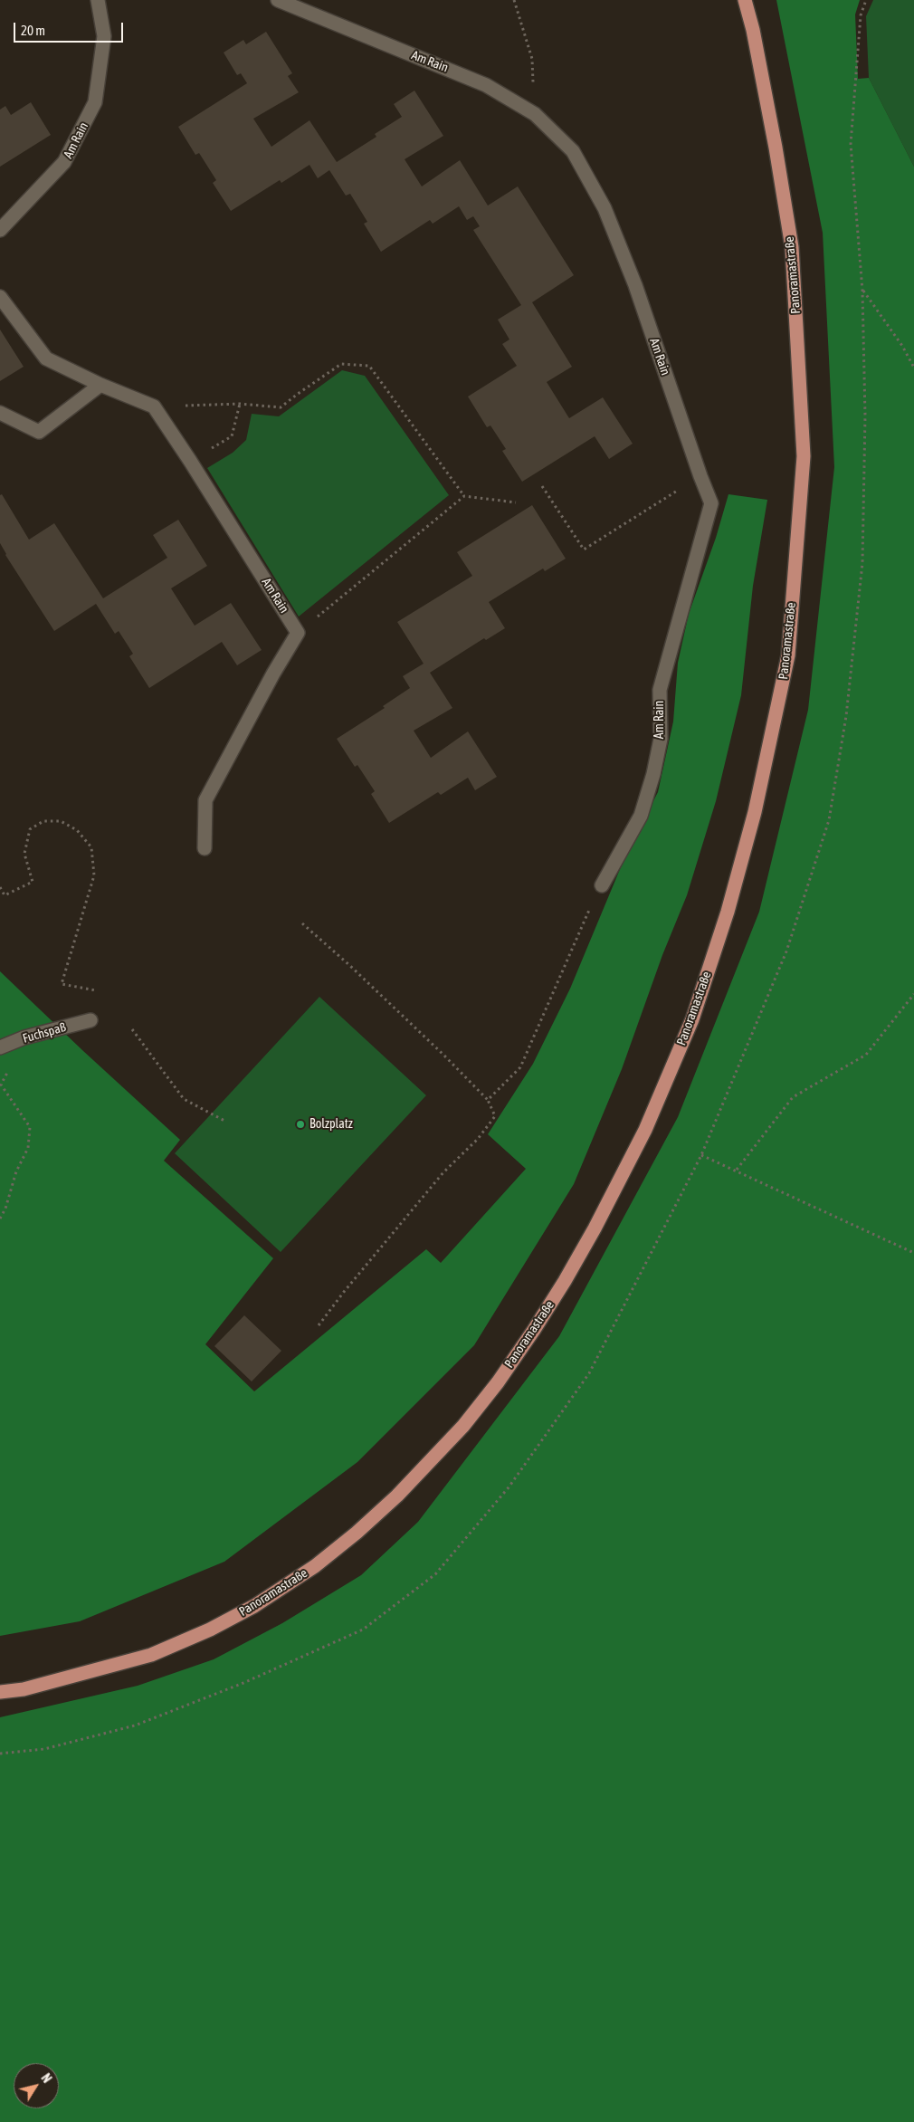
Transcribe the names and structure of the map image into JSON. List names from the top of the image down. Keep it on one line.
{"streets":{"main road":["Panoramastraße"],"street":["Am Rain","Fuchspaß"]},"places":["Bolzplatz"],"scale_bar":"20 m","north":"top right"}
